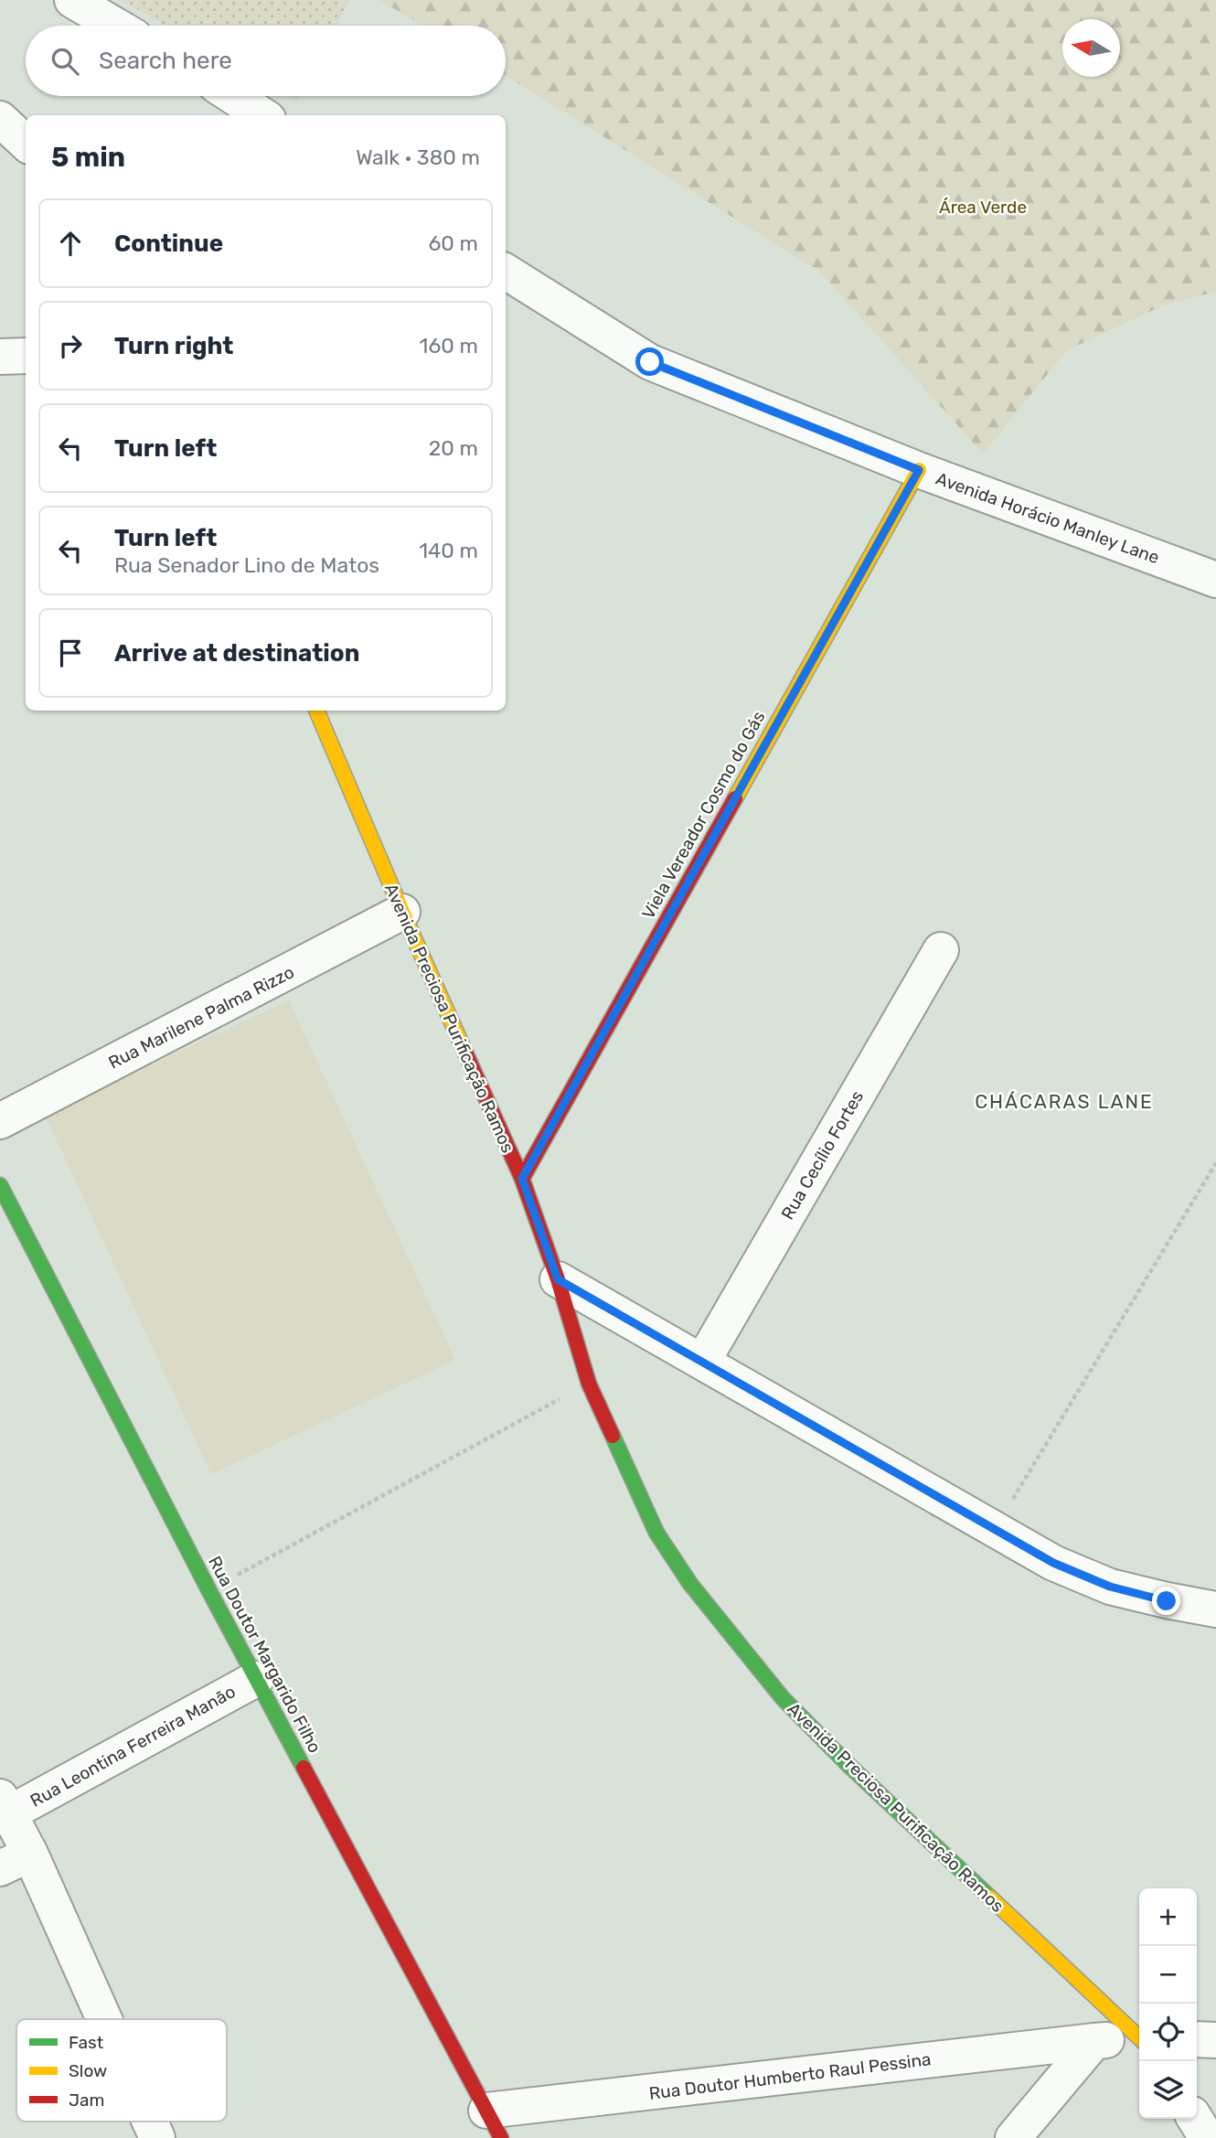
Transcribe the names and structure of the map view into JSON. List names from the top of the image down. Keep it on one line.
{"streets":{"street":["Avenida Horácio Manley Lane","Viela Vereador Cosmo do Gás","Rua Marilene Palma Rizzo","Avenida Preciosa Purificação Ramos","Rua Cecílio Fortes","Rua Doutor Margarido Filho","Rua Leontina Ferreira Manão","Rua Doutor Humberto Raul Pessina"]},"crossings":[["Avenida Horácio Manley Lane","Viela Vereador Cosmo do Gás"],["Viela Vereador Cosmo do Gás","Avenida Preciosa Purificação Ramos"],["Rua Marilene Palma Rizzo","Avenida Preciosa Purificação Ramos"],["Rua Doutor Margarido Filho","Rua Leontina Ferreira Manão"],["Rua Doutor Margarido Filho","Rua Doutor Humberto Raul Pessina"]],"districts":["CHÁCARAS LANE"],"parks":["Área Verde"],"legend":["Fast","Slow","Jam"],"north":"left","page":{"search":"Search here","heading":["5 min","Walk · 380 m"],"list":[["Continue","60 m"],["Turn right","160 m"],["Turn left","20 m"],["Turn left","Rua Senador Lino de Matos","140 m"],"Arrive at destination"],"map_buttons":["+","−"]}}
